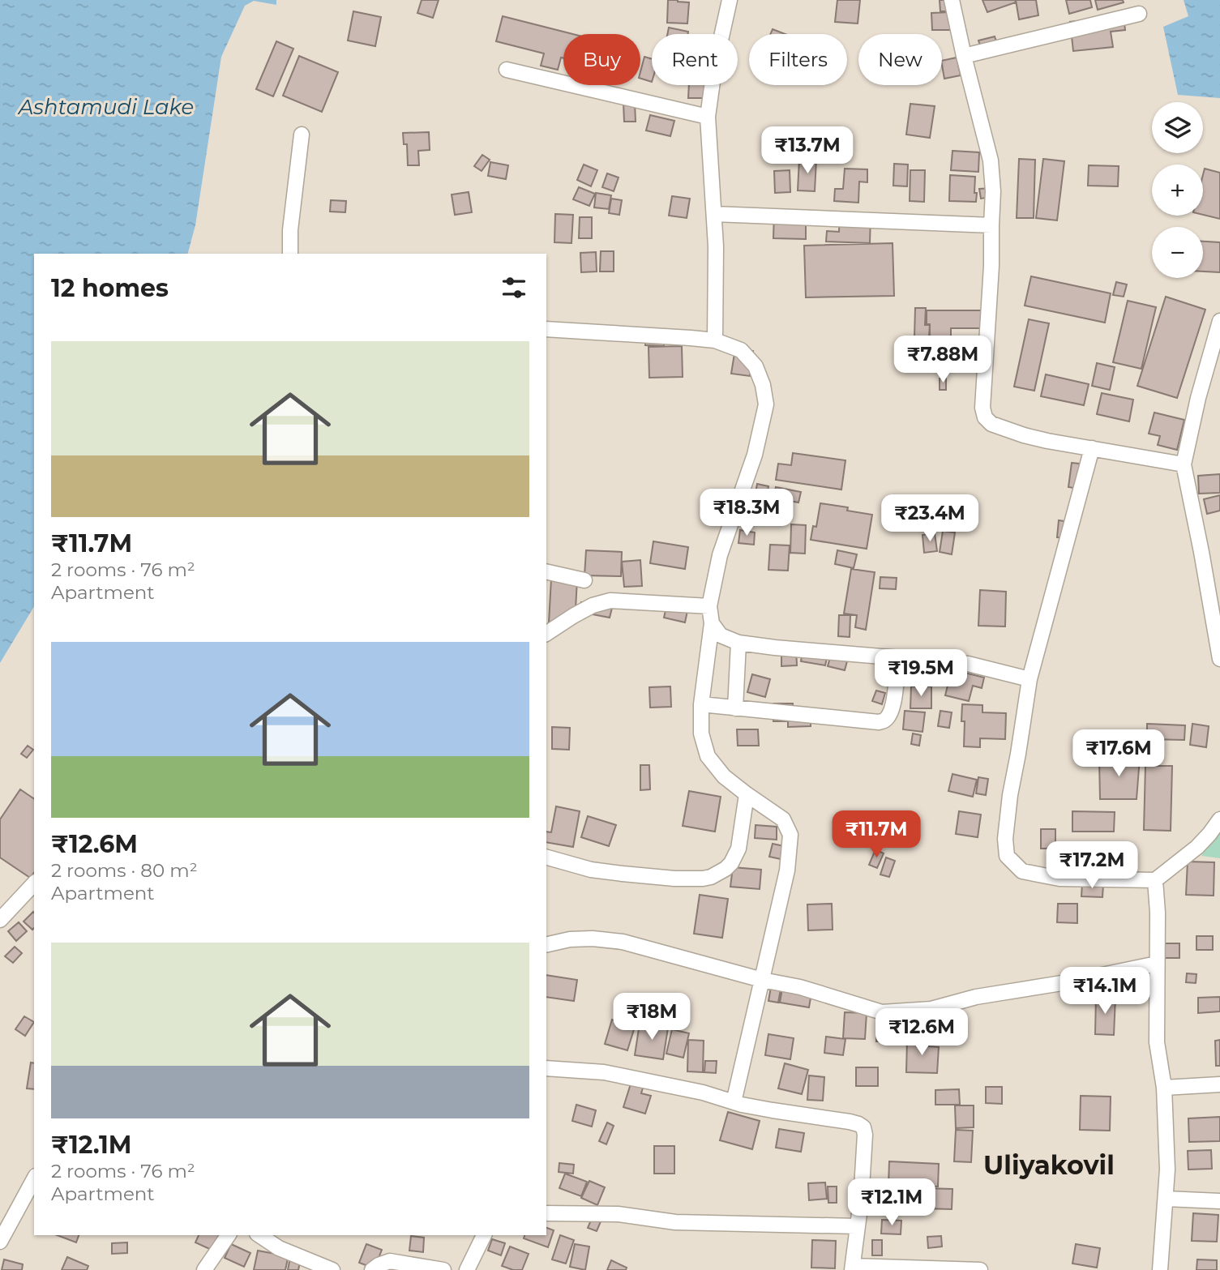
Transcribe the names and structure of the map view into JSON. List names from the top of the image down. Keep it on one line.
{"districts":["Uliyakovil"],"water":["Ashtamudi Lake"],"page":{"chip":["Buy","Rent","Filters","New"],"map_buttons":["+","−"],"price":["₹13.7M","₹7.88M","₹18.3M","₹23.4M","₹19.5M","₹17.6M","₹11.7M","₹17.2M","₹14.1M","₹18M","₹12.6M","₹12.1M"],"heading":"12 homes","list":[{"name":"₹11.7M","note":"2 rooms · 76 m² · Apartment"},{"name":"₹12.6M","note":"2 rooms · 80 m² · Apartment"},{"name":"₹12.1M","note":"2 rooms · 76 m² · Apartment"}]}}
